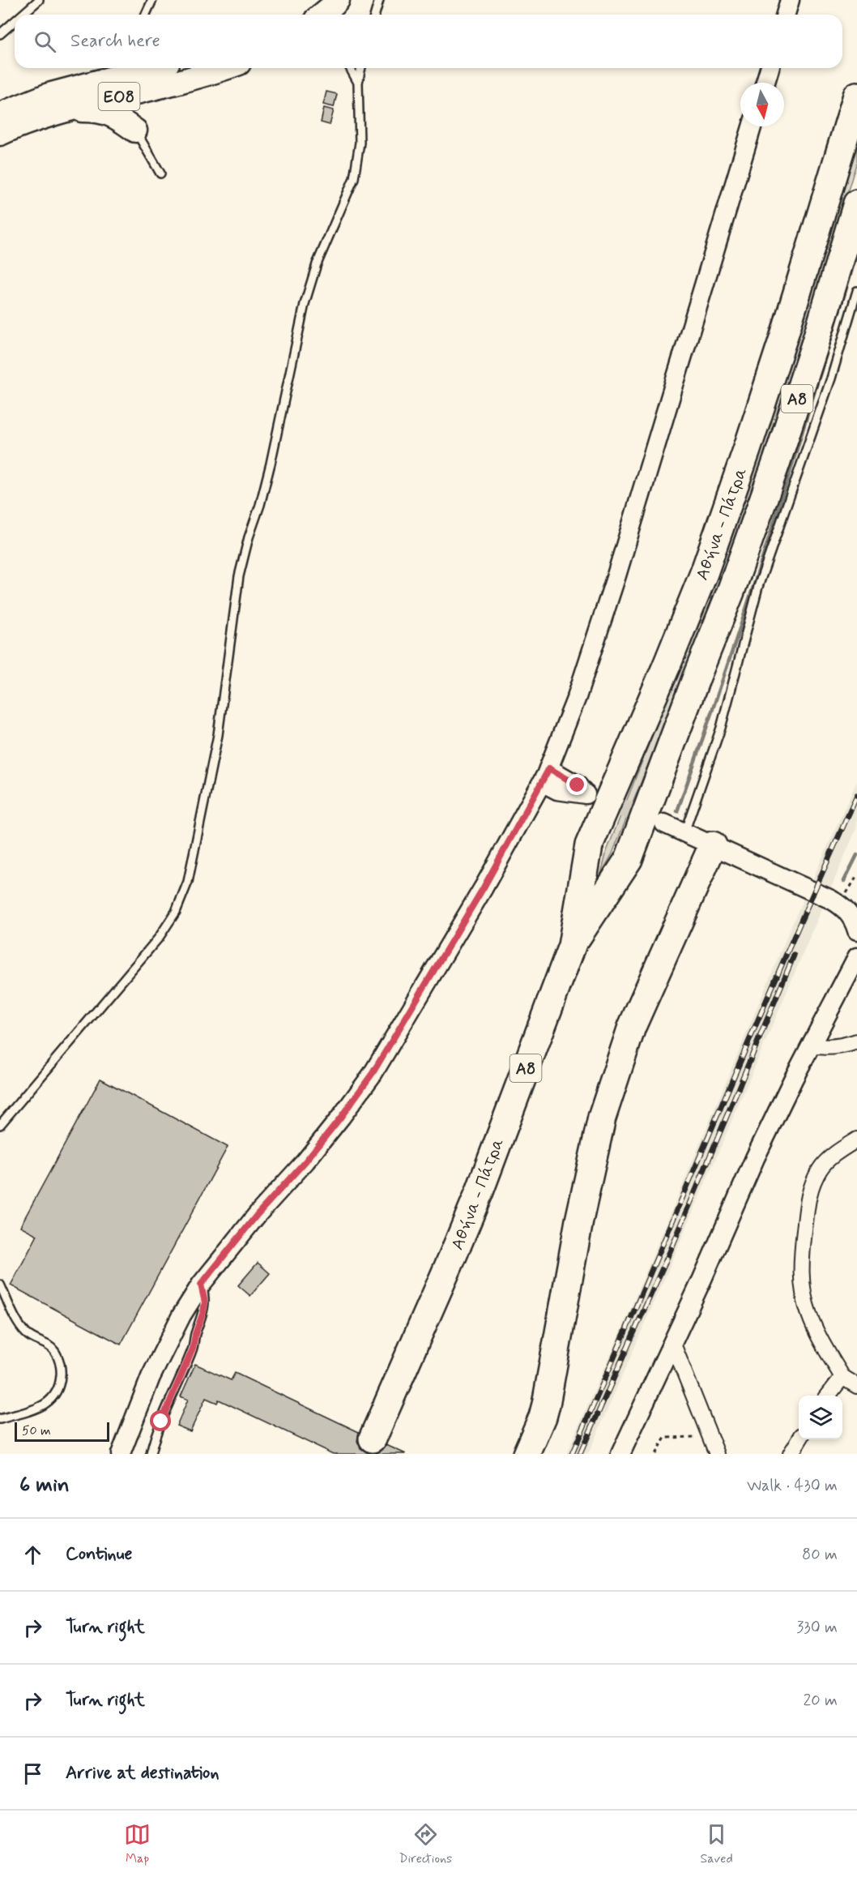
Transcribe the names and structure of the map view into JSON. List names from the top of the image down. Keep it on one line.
{"streets":{"highway":["Α8","Αθήνα - Πάτρα"],"main road":["ΕΟ8"]},"scale_bar":"50 m","north":"bottom","page":{"search":"Search here","scale":"50 m","heading":["6 min","Walk · 430 m"],"list":[["Continue","80 m"],["Turn right","330 m"],["Turn right","20 m"],"Arrive at destination"],"nav":["Map","Directions","Saved"]}}
